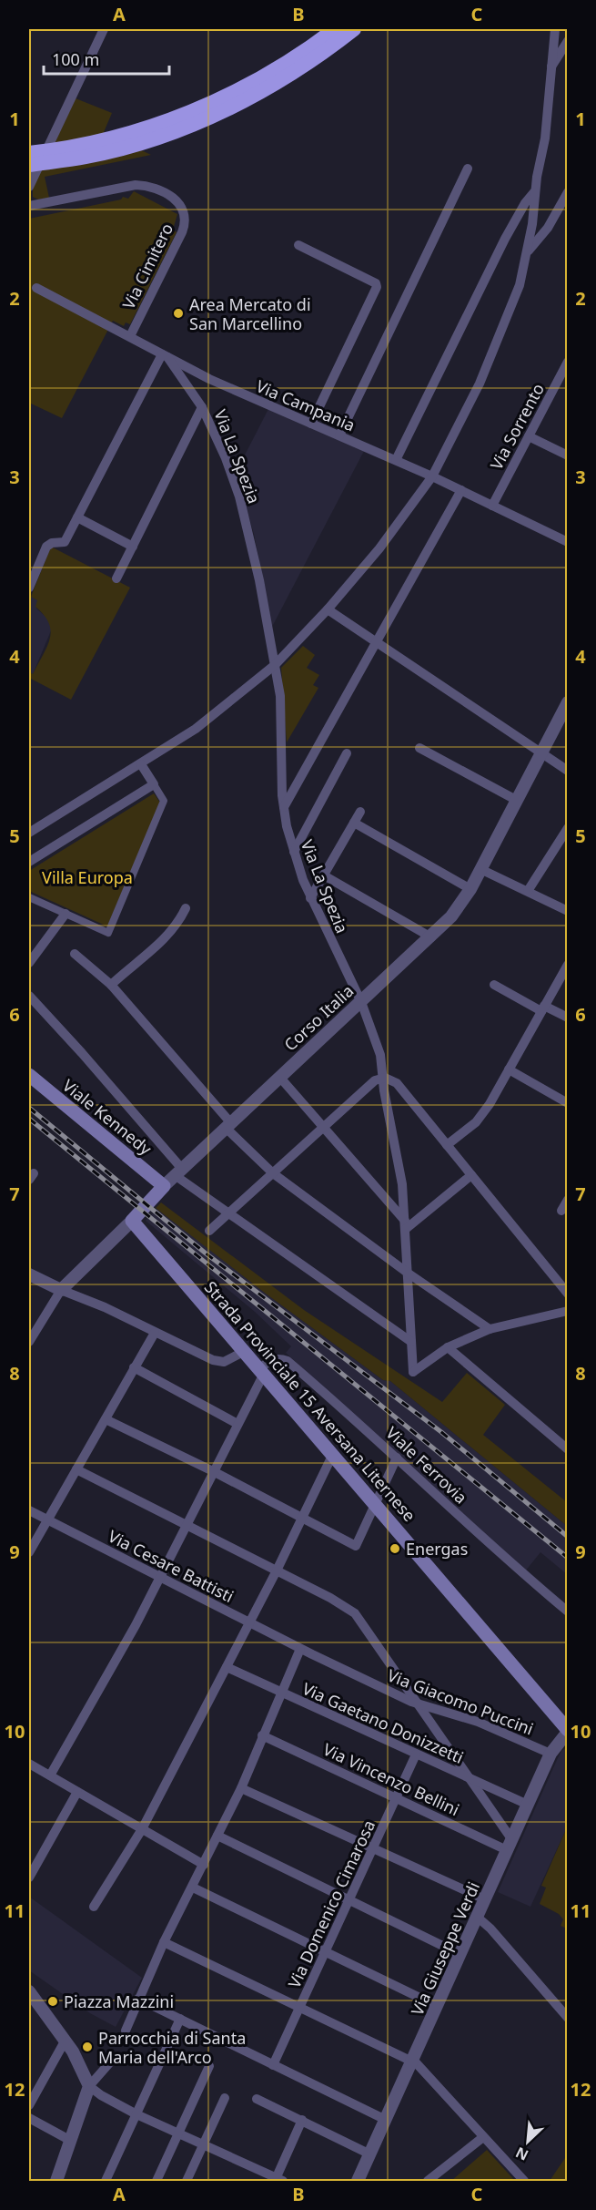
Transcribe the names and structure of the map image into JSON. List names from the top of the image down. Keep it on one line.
{"streets":{"main road":["Corso Italia","Viale Kennedy","Strada Provinciale 15 Aversana Liternese"],"street":["Via Cimitero","Via Campania","Via Sorrento","Via La Spezia","Viale Ferrovia","Via Cesare Battisti","Via Giacomo Puccini","Via Gaetano Donizzetti","Via Vincenzo Bellini","Via Domenico Cimarosa","Via Giuseppe Verdi"]},"crossings":[["Via Cimitero","Via Campania"],["Via Campania","Via Sorrento"],["Via Campania","Via La Spezia"],["Via La Spezia","Corso Italia"],["Corso Italia","Viale Kennedy"],["Corso Italia","Strada Provinciale 15 Aversana Liternese"],["Strada Provinciale 15 Aversana Liternese","Viale Ferrovia"],["Strada Provinciale 15 Aversana Liternese","Via Giuseppe Verdi"],["Via Cesare Battisti","Via Giacomo Puccini"],["Via Giacomo Puccini","Via Giuseppe Verdi"],["Via Gaetano Donizzetti","Via Domenico Cimarosa"],["Via Gaetano Donizzetti","Via Giuseppe Verdi"],["Via Vincenzo Bellini","Via Domenico Cimarosa"],["Via Vincenzo Bellini","Via Giuseppe Verdi"]],"parks":["Villa Europa"],"places":["Area Mercato di San Marcellino","Energas","Piazza Mazzini","Parrocchia di Santa Maria dell'Arco"],"scale_bar":"100 m","north":"bottom left","grid":{"columns":["A","B","C"],"rows":["1","2","3","4","5","6","7","8","9","10","11","12"]}}
